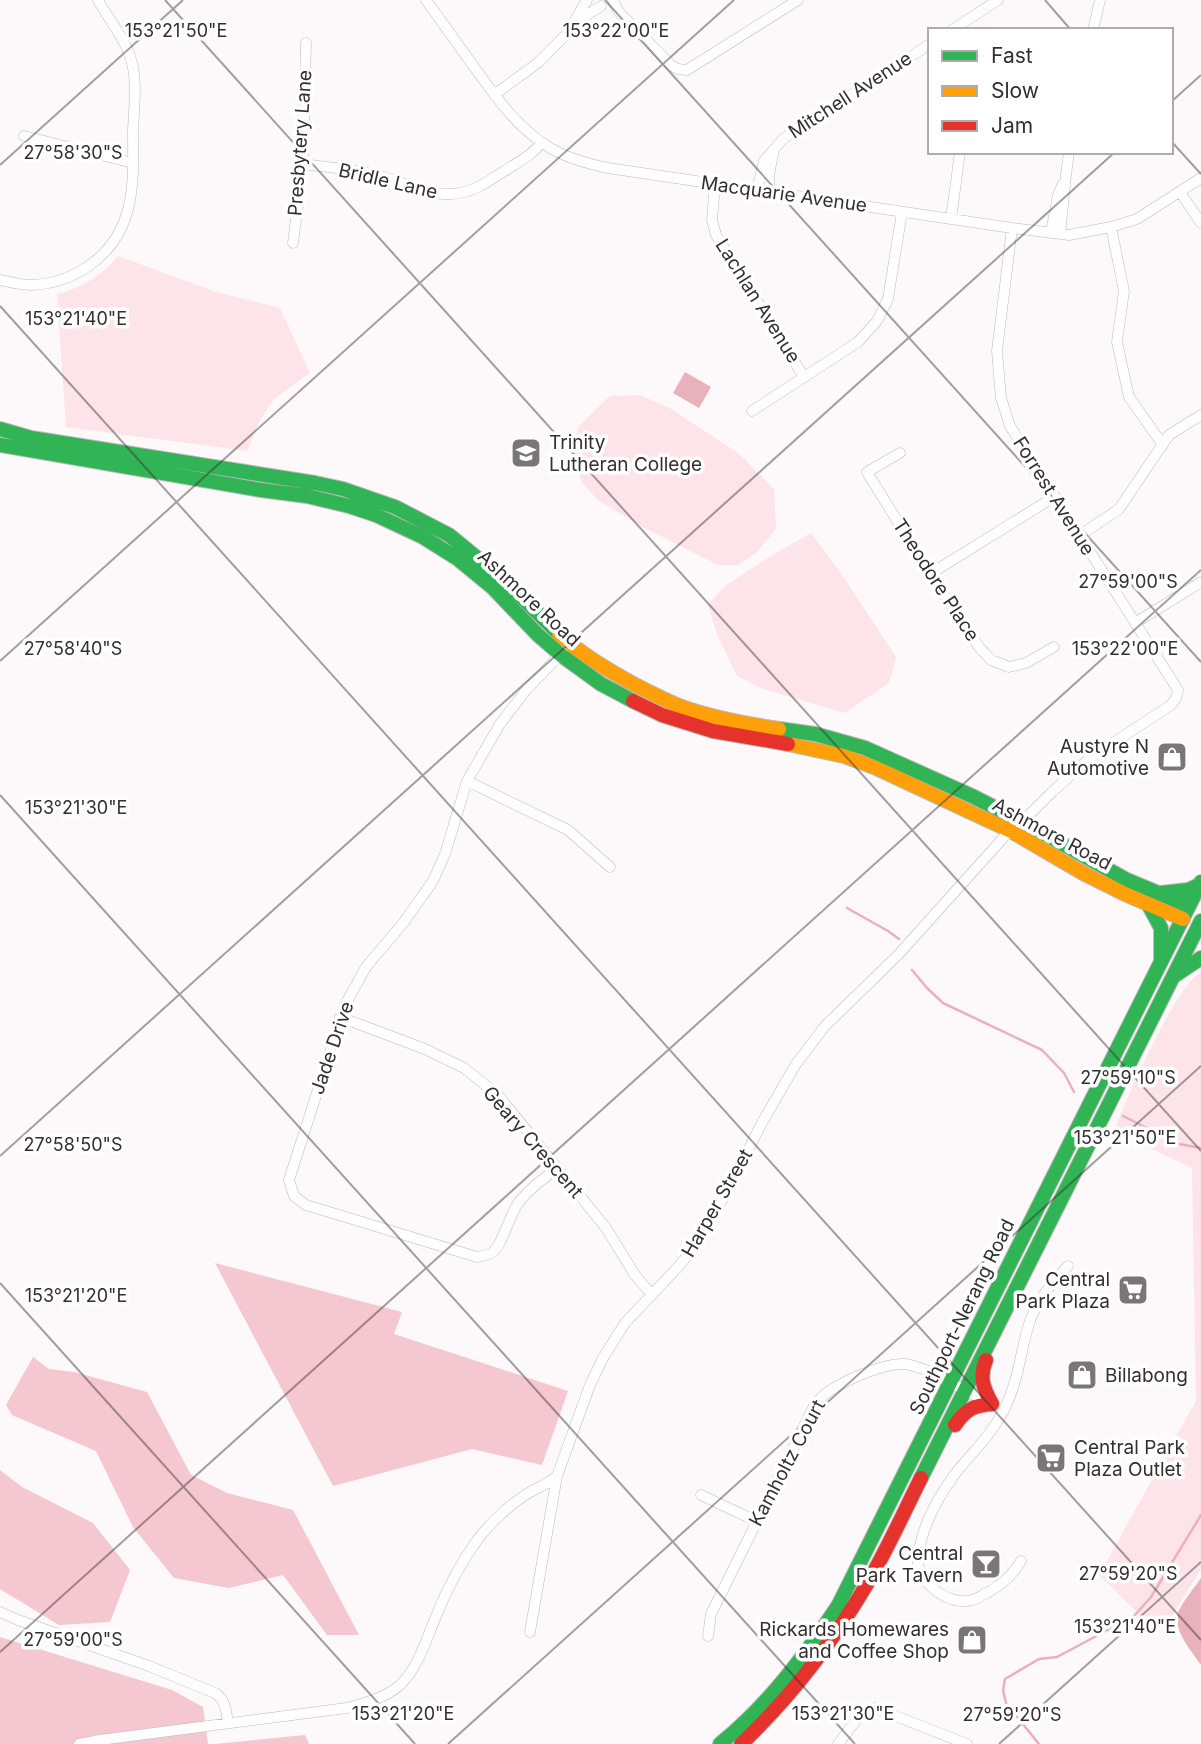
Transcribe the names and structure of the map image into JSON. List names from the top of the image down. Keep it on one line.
{"streets":{"main road":["Ashmore Road","Southport-Nerang Road"],"street":["Mitchell Avenue","Presbytery Lane","Bridle Lane","Macquarie Avenue","Lachlan Avenue","Forrest Avenue","Theodore Place","Jade Drive","Geary Crescent","Harper Street","Kamholtz Court"]},"crossings":[["Mitchell Avenue","Macquarie Avenue"],["Presbytery Lane","Bridle Lane"],["Bridle Lane","Macquarie Avenue"],["Macquarie Avenue","Lachlan Avenue"],["Macquarie Avenue","Forrest Avenue"],["Forrest Avenue","Ashmore Road"],["Forrest Avenue","Harper Street"],["Ashmore Road","Jade Drive"],["Ashmore Road","Harper Street"],["Ashmore Road","Southport-Nerang Road"],["Jade Drive","Geary Crescent"],["Geary Crescent","Harper Street"],["Southport-Nerang Road","Kamholtz Court"]],"places":{"school or university":["Trinity Lutheran College"],"shop":["Austyre N Automotive","Billabong","Rickards Homewares and Coffee Shop"],"supermarket":["Central Park Plaza","Central Park Plaza Outlet"],"bar":["Central Park Tavern"]},"legend":["Fast","Slow","Jam"],"coordinates":["153°21'50\"E","153°22'00\"E","27°58'30\"S","153°21'40\"E","27°59'00\"S","27°58'40\"S","153°21'30\"E","27°59'10\"S","27°58'50\"S","153°21'20\"E","27°59'20\"S"]}
